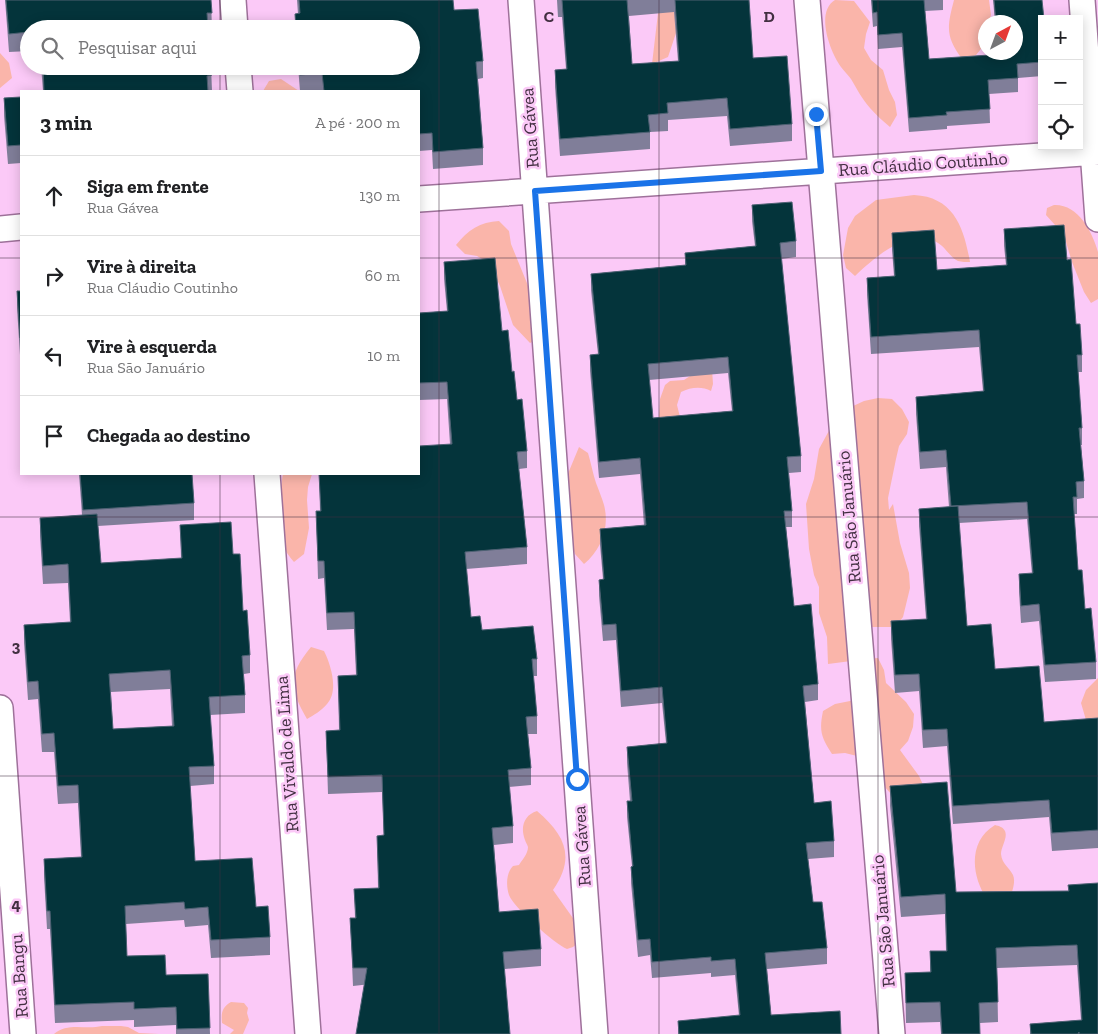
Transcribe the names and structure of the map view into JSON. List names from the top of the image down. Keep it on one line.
{"streets":{"street":["Rua Gávea","Rua Cláudio Coutinho","Rua São Januário","Rua Vivaldo de Lima","Rua Bangu"]},"crossings":[["Rua Gávea","Rua Cláudio Coutinho"],["Rua Cláudio Coutinho","Rua São Januário"]],"north":"top right","page":{"map_buttons":["+","−"],"search":"Pesquisar aqui","heading":["3 min","A pé · 200 m"],"list":[["Siga em frente","Rua Gávea","130 m"],["Vire à direita","Rua Cláudio Coutinho","60 m"],["Vire à esquerda","Rua São Januário","10 m"],"Chegada ao destino"]},"grid":{"columns":["C","D"],"rows":["3","4"]}}
